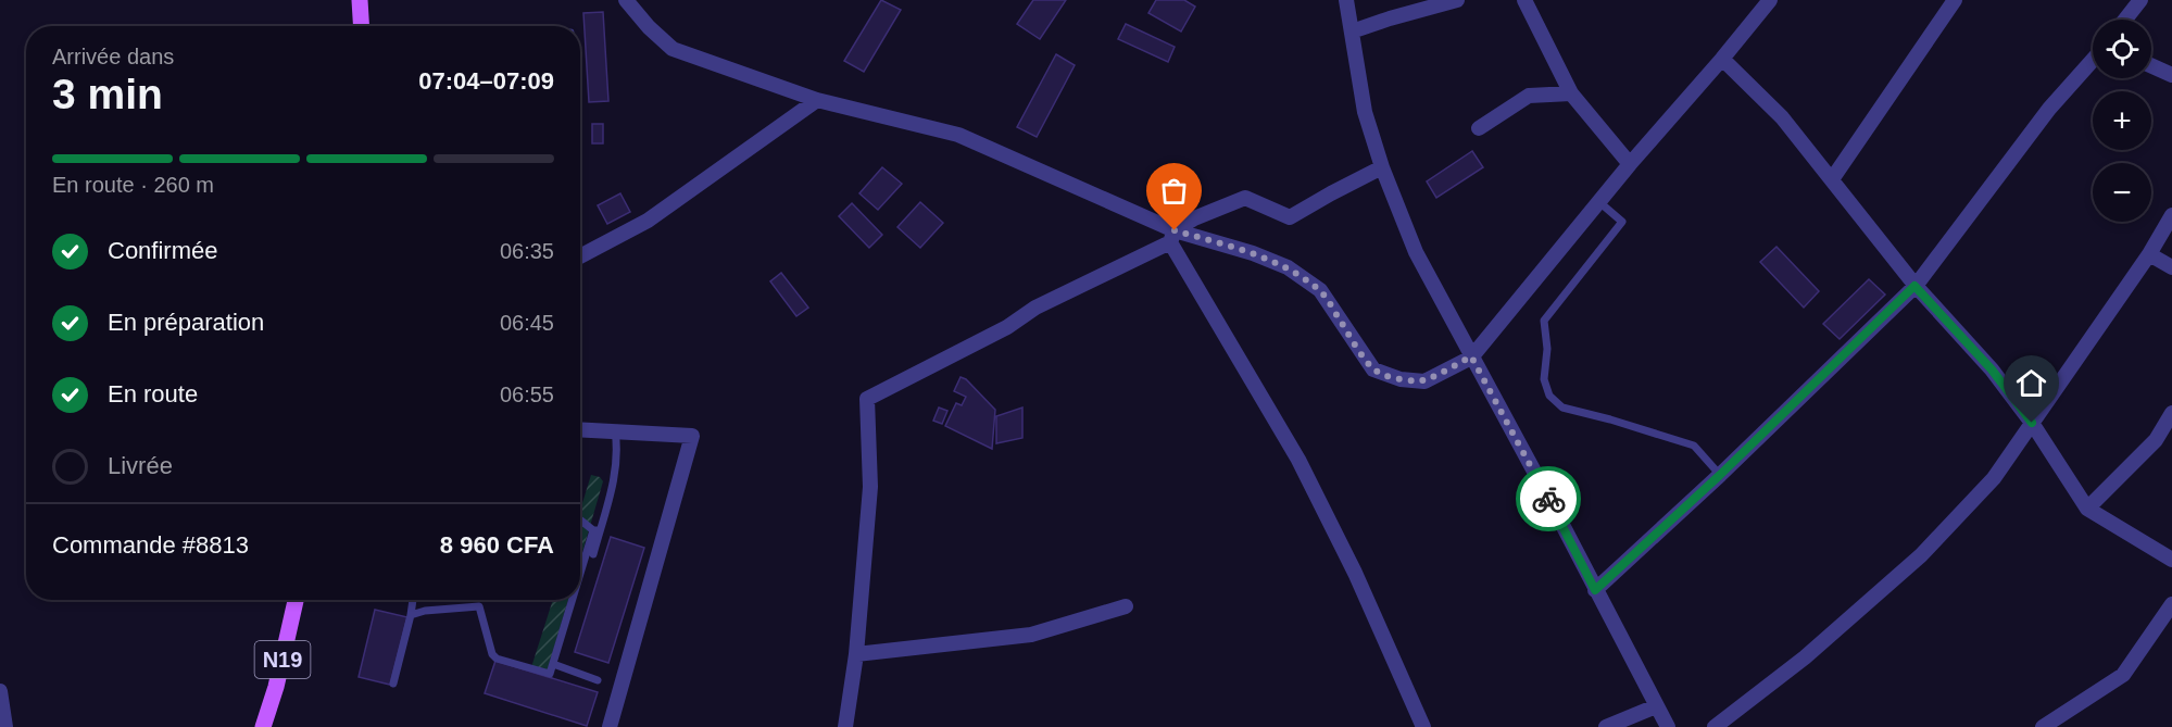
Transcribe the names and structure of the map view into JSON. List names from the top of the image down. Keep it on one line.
{"streets":{"main road":["N19"]},"page":{"map_buttons":["+","−"],"heading":["3 min","Arrivée dans","07:04–07:09"],"panel":["Commande #8813","8 960 CFA"],"bar":"En route · 260 m","list":[["Confirmée","06:35"],["En préparation","06:45"],["En route","06:55"],"Livrée"]}}
